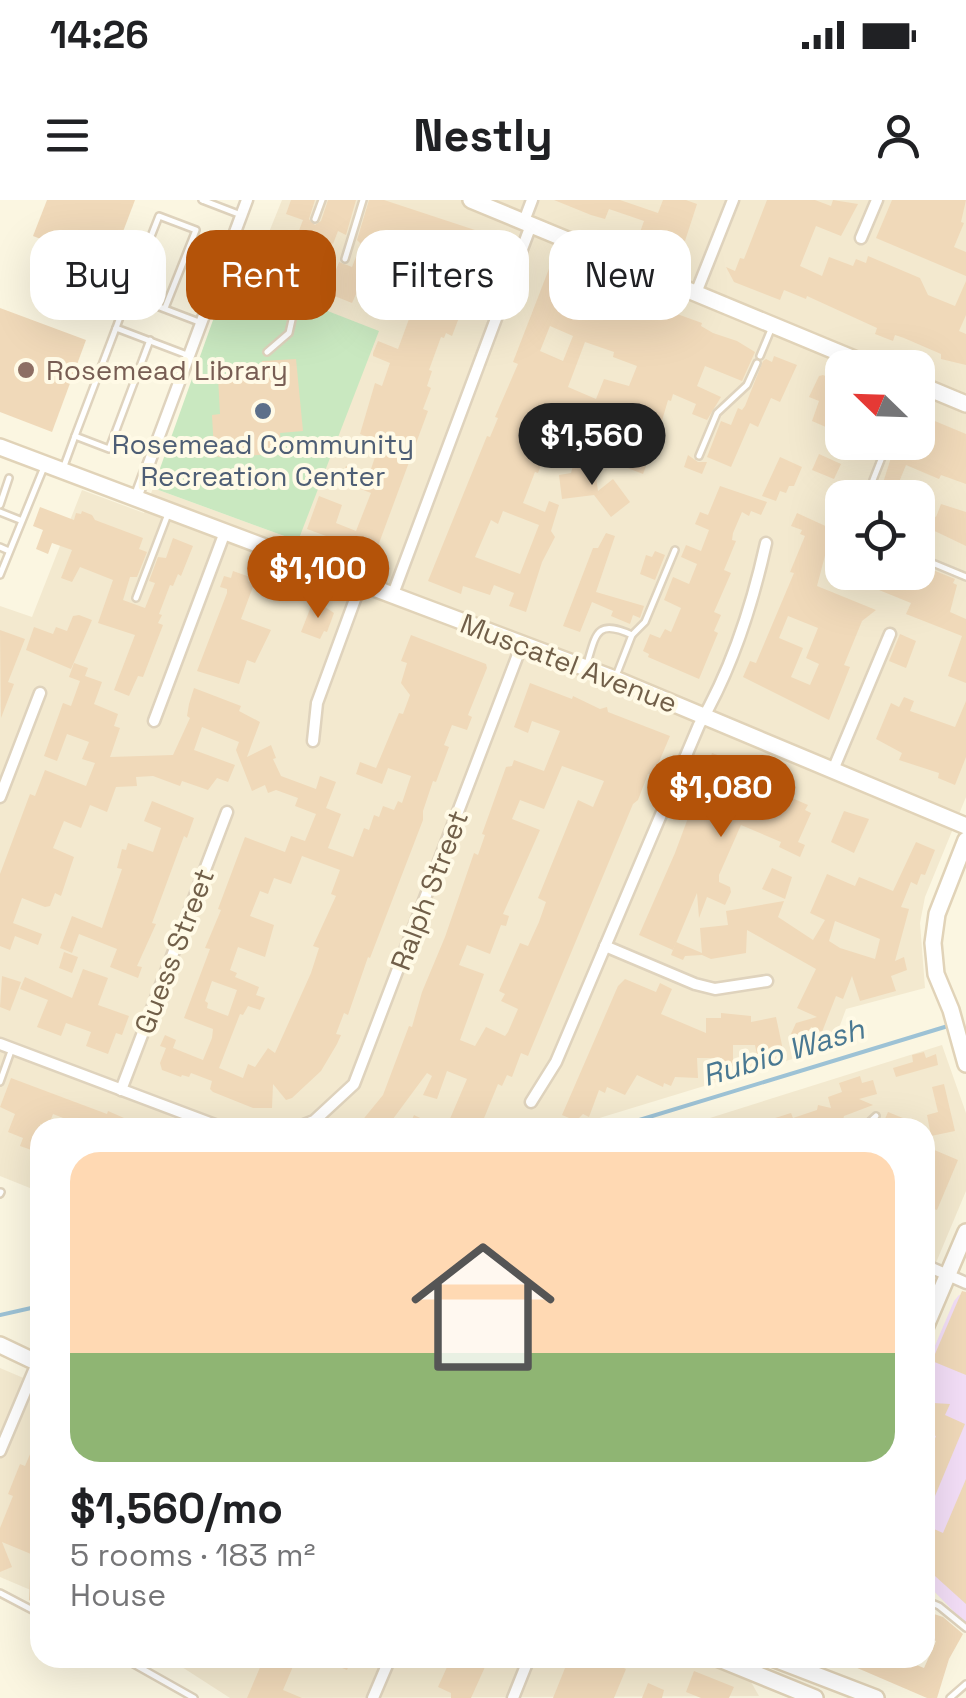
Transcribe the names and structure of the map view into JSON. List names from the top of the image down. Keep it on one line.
{"streets":{"street":["Muscatel Avenue","Ralph Street","Guess Street"]},"crossings":[["Muscatel Avenue","Ralph Street"]],"water":["Rubio Wash"],"places":["Rosemead Library","Rosemead Community Recreation Center"],"north":"top left","page":{"status":"14:26","header":"Nestly","chip":["Buy","Rent","Filters","New"],"price":["$1,560","$1,100","$1,080"],"list":[{"name":"$1,560/mo","note":"5 rooms · 183 m² · House"}]}}
